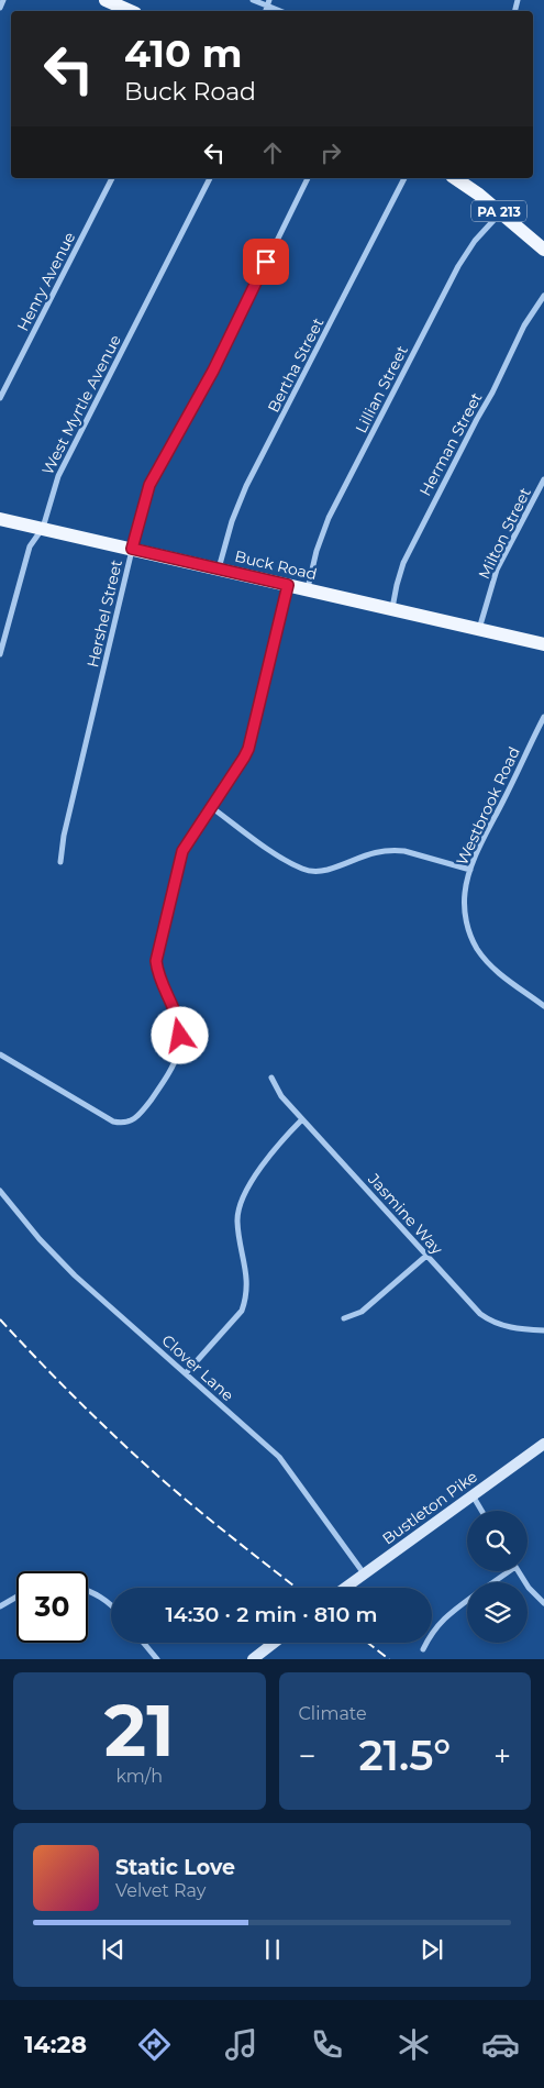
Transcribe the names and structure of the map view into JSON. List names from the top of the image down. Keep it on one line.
{"streets":{"main road":["PA 213","Buck Road","Bustleton Pike"],"street":["Henry Avenue","Bertha Street","Lillian Street","West Myrtle Avenue","Herman Street","Milton Street","Hershel Street","Westbrook Road","Jasmine Way","Clover Lane"]},"crossings":[["PA 213","Lillian Street"],["Bertha Street","Buck Road"],["Lillian Street","Buck Road"],["West Myrtle Avenue","Buck Road"],["Herman Street","Buck Road"],["Milton Street","Buck Road"],["Buck Road","Hershel Street"],["Clover Lane","Bustleton Pike"]],"page":{"turn":["410 m","Buck Road"],"limit":"30","trip":"14:30 · 2 min · 810 m","tile":[["21","km/h"],"Climate"],"heat":["−","21.5°","+"],"song":["Static Love","Velvet Ray"],"tabs":"14:28"}}
